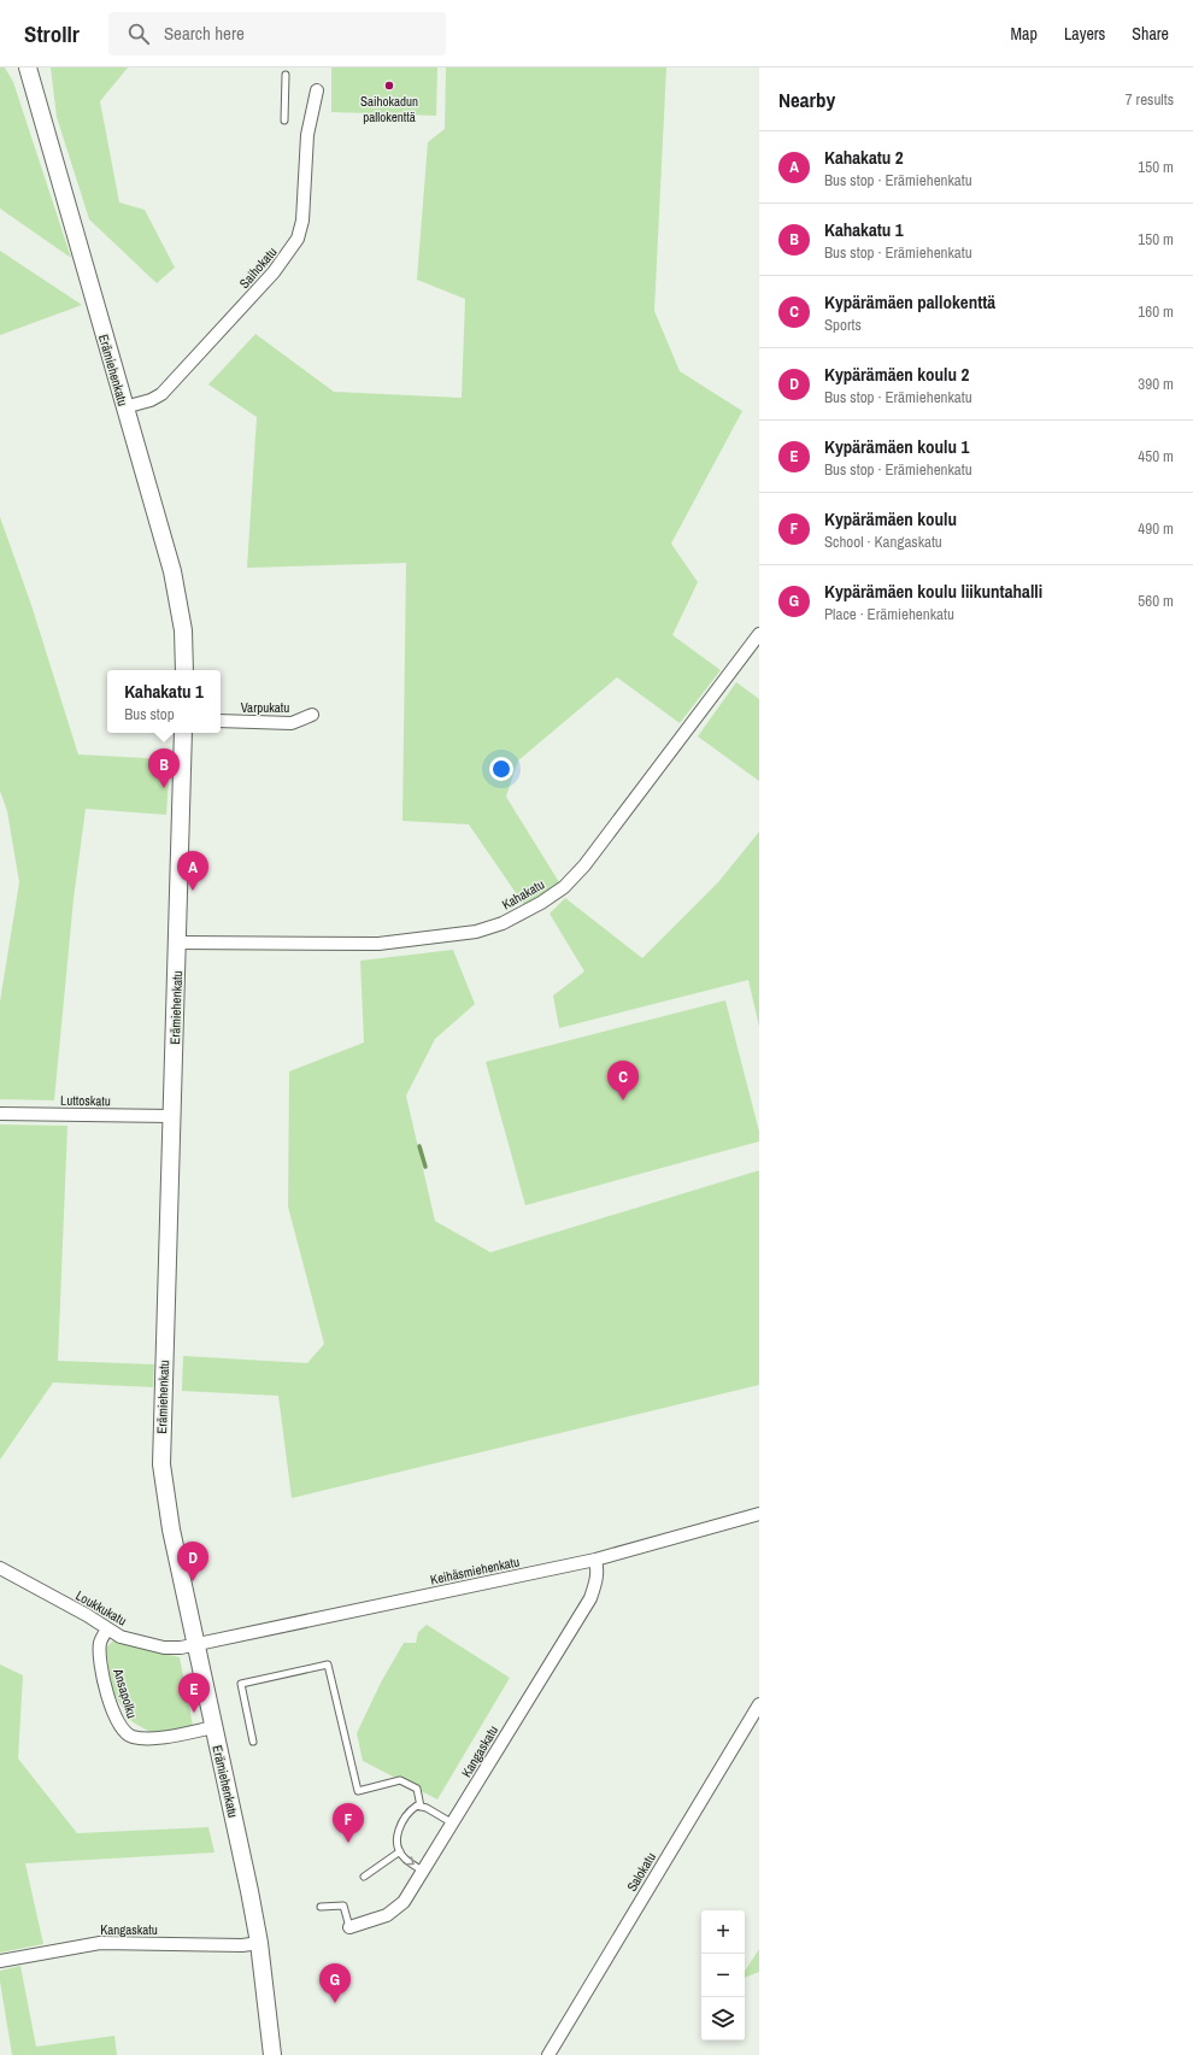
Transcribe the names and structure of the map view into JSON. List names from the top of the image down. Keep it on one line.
{"streets":{"street":["Saihokatu","Erämiehenkatu","Varpukatu","Kahakatu","Luttoskatu","Keihäsmiehenkatu","Loukkukatu","Ansapolku","Kangaskatu","Salokatu"]},"crossings":[["Saihokatu","Erämiehenkatu"],["Erämiehenkatu","Kahakatu"],["Erämiehenkatu","Luttoskatu"],["Erämiehenkatu","Keihäsmiehenkatu"],["Erämiehenkatu","Loukkukatu"],["Erämiehenkatu","Ansapolku"],["Erämiehenkatu","Kangaskatu"],["Keihäsmiehenkatu","Loukkukatu"],["Keihäsmiehenkatu","Kangaskatu"],["Loukkukatu","Ansapolku"]],"places":["Saihokadun pallokenttä"],"page":{"header":"Strollr","search":"Search here","nav":["Map","Layers","Share"],"heading":["Nearby","7 results"],"list":[{"mark":"A","name":"Kahakatu 2","note":"Bus stop · Erämiehenkatu","value":"150 m"},{"mark":"B","name":"Kahakatu 1","note":"Bus stop · Erämiehenkatu","value":"150 m"},{"mark":"C","name":"Kypärämäen pallokenttä","note":"Sports","value":"160 m"},{"mark":"D","name":"Kypärämäen koulu 2","note":"Bus stop · Erämiehenkatu","value":"390 m"},{"mark":"E","name":"Kypärämäen koulu 1","note":"Bus stop · Erämiehenkatu","value":"450 m"},{"mark":"F","name":"Kypärämäen koulu","note":"School · Kangaskatu","value":"490 m"},{"mark":"G","name":"Kypärämäen koulu liikuntahalli","note":"Place · Erämiehenkatu","value":"560 m"}],"popup":["Kahakatu 1","Bus stop"],"pins":["B","A","C","D","E","F","G"],"map_buttons":["+","−"]}}
